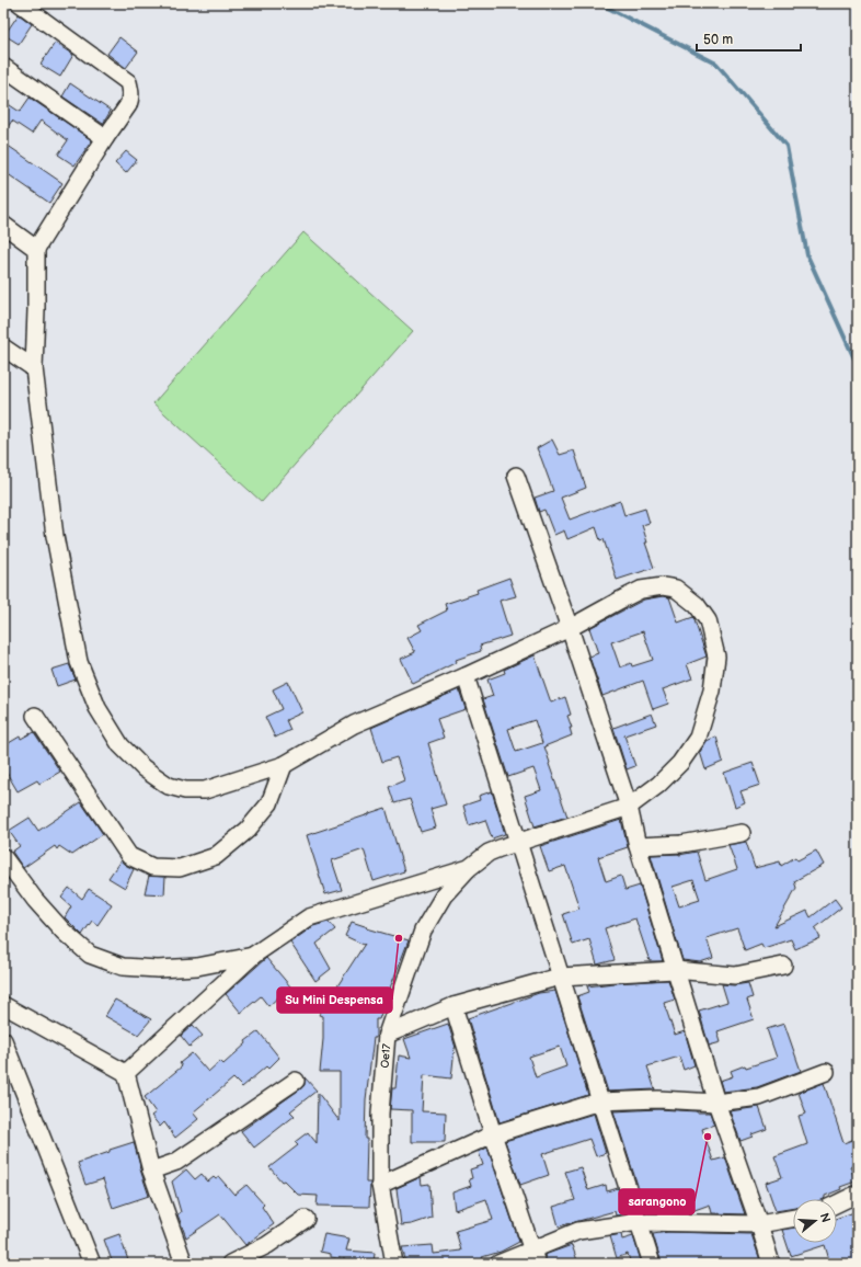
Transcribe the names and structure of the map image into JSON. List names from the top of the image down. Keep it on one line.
{"streets":{"street":["Oe17"]},"places":["Su Mini Despensa","sarangono"],"scale_bar":"50 m","north":"right"}
